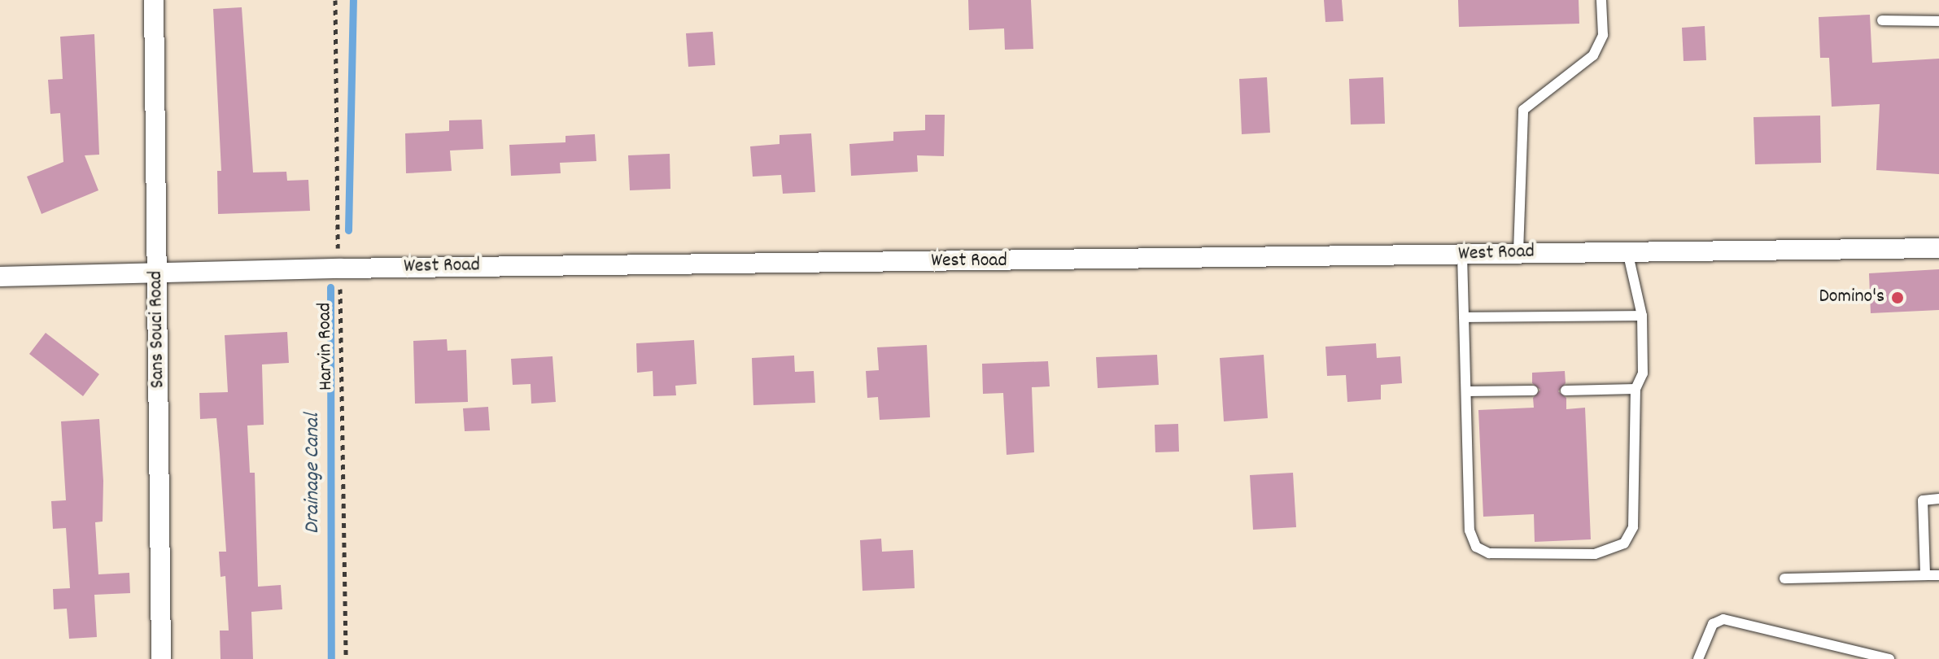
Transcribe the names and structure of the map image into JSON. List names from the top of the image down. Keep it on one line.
{"streets":{"street":["West Road","Sans Souci Road"],"path":["Harvin Road"]},"crossings":[["West Road","Sans Souci Road"],["West Road","Harvin Road"]],"water":["Drainage Canal"],"places":["Domino's"]}
